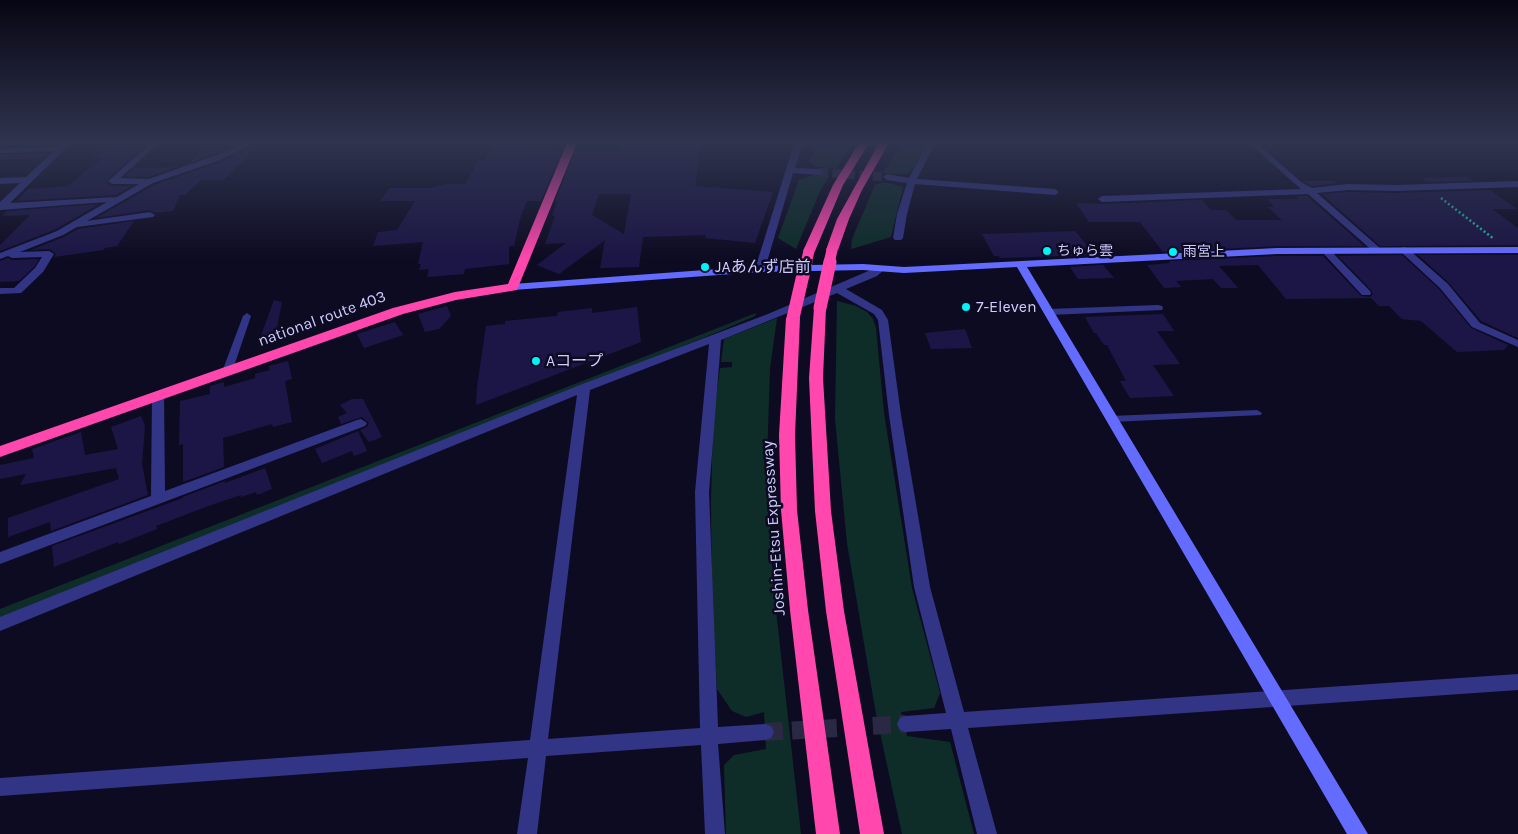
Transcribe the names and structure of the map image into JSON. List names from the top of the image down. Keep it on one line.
{"streets":{"highway":["national route 403","Joshin-Etsu Expressway"]},"places":["ちゅら雲","雨宮上","JAあんず店前","7-Eleven","Aコープ"]}
